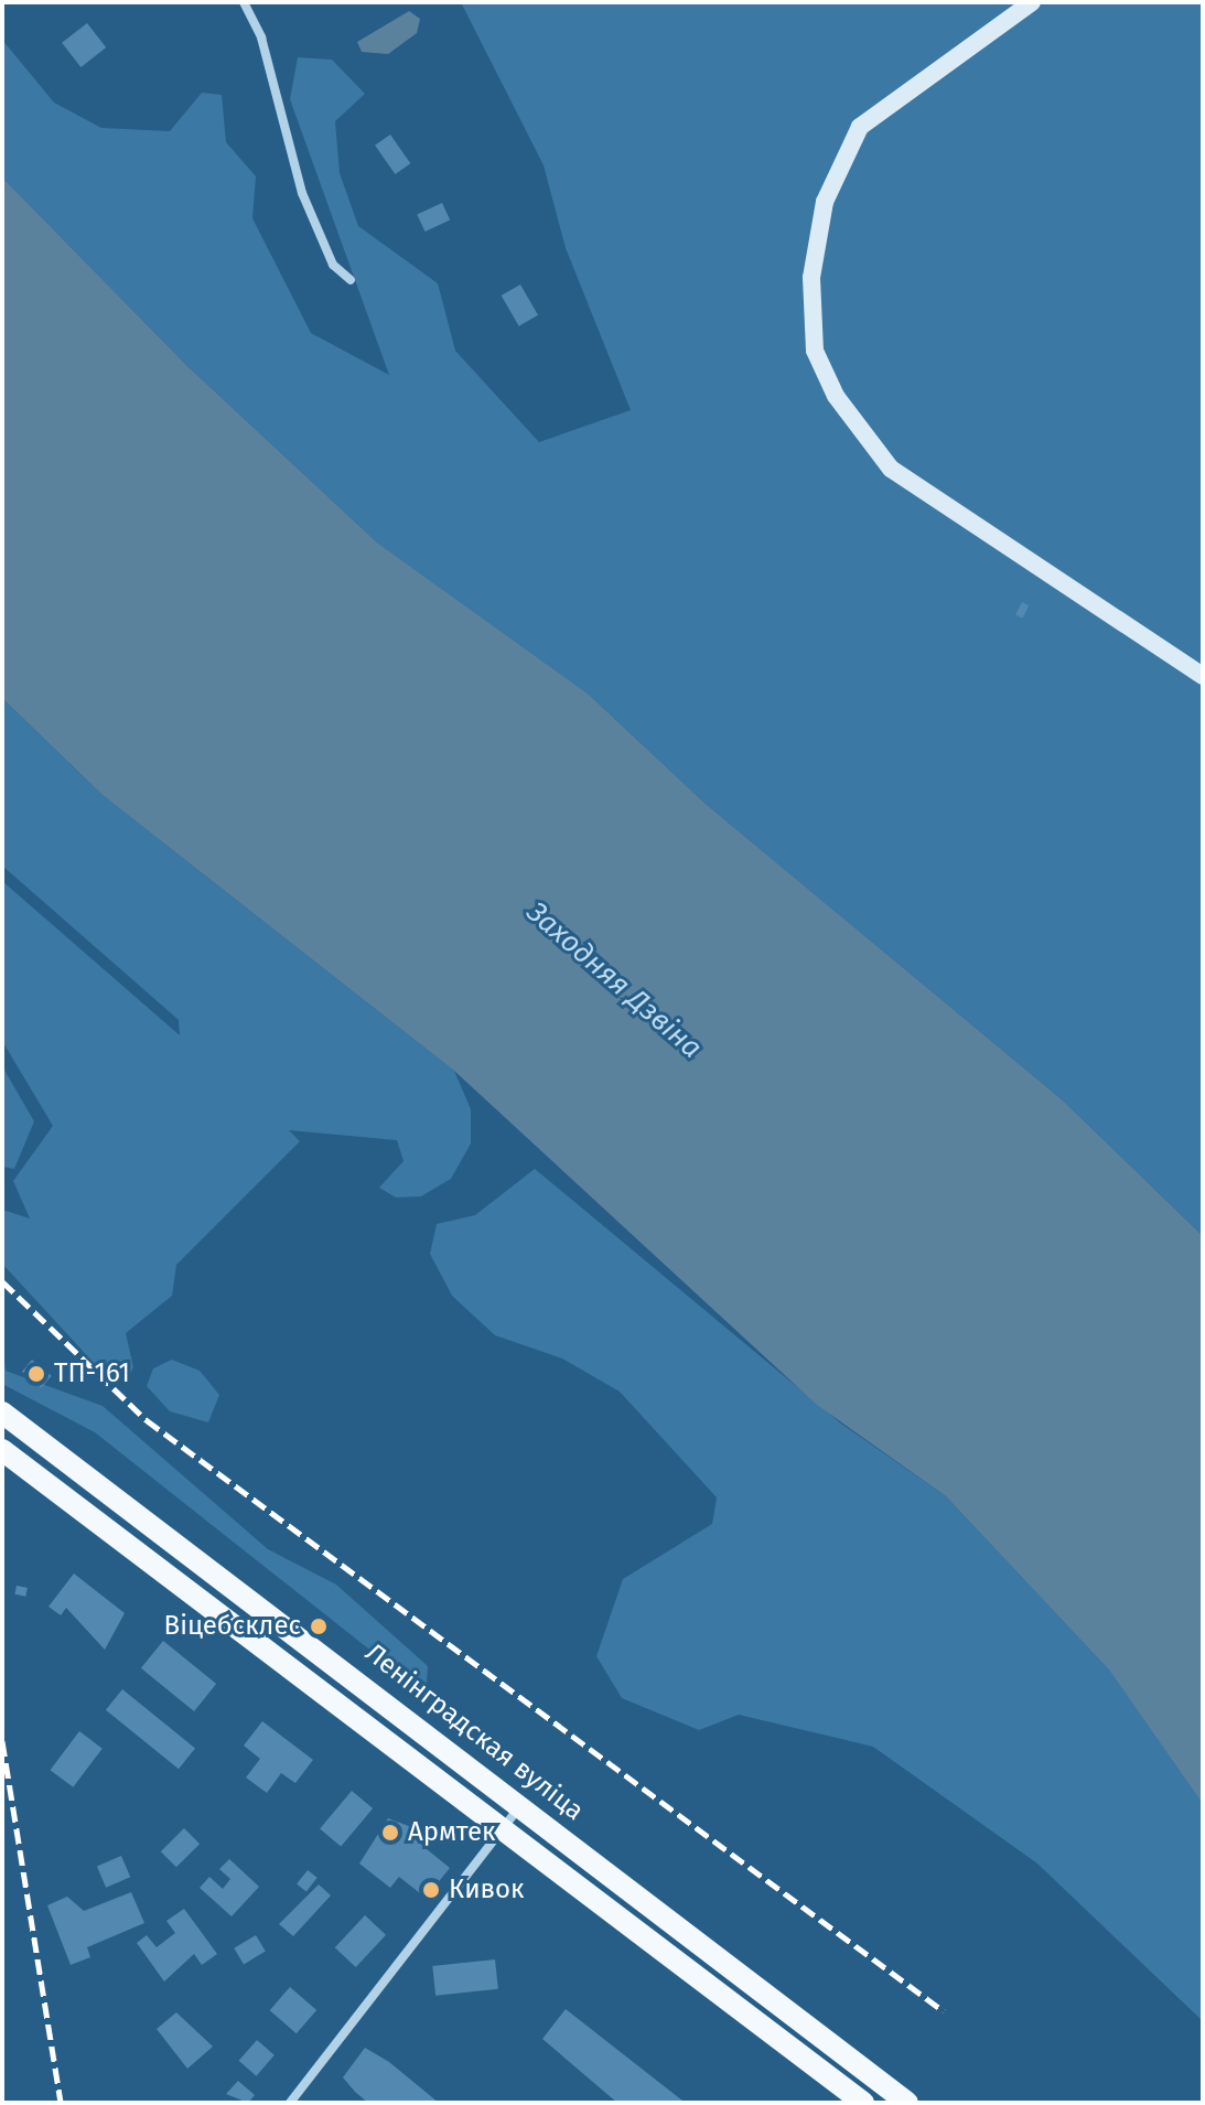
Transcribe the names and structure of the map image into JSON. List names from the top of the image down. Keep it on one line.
{"streets":{"main road":["Ленінградская вуліца"]},"water":["Заходняя Дзвіна"],"places":["ТП-161","Віцебсклес","Армтек","Кивок"]}
